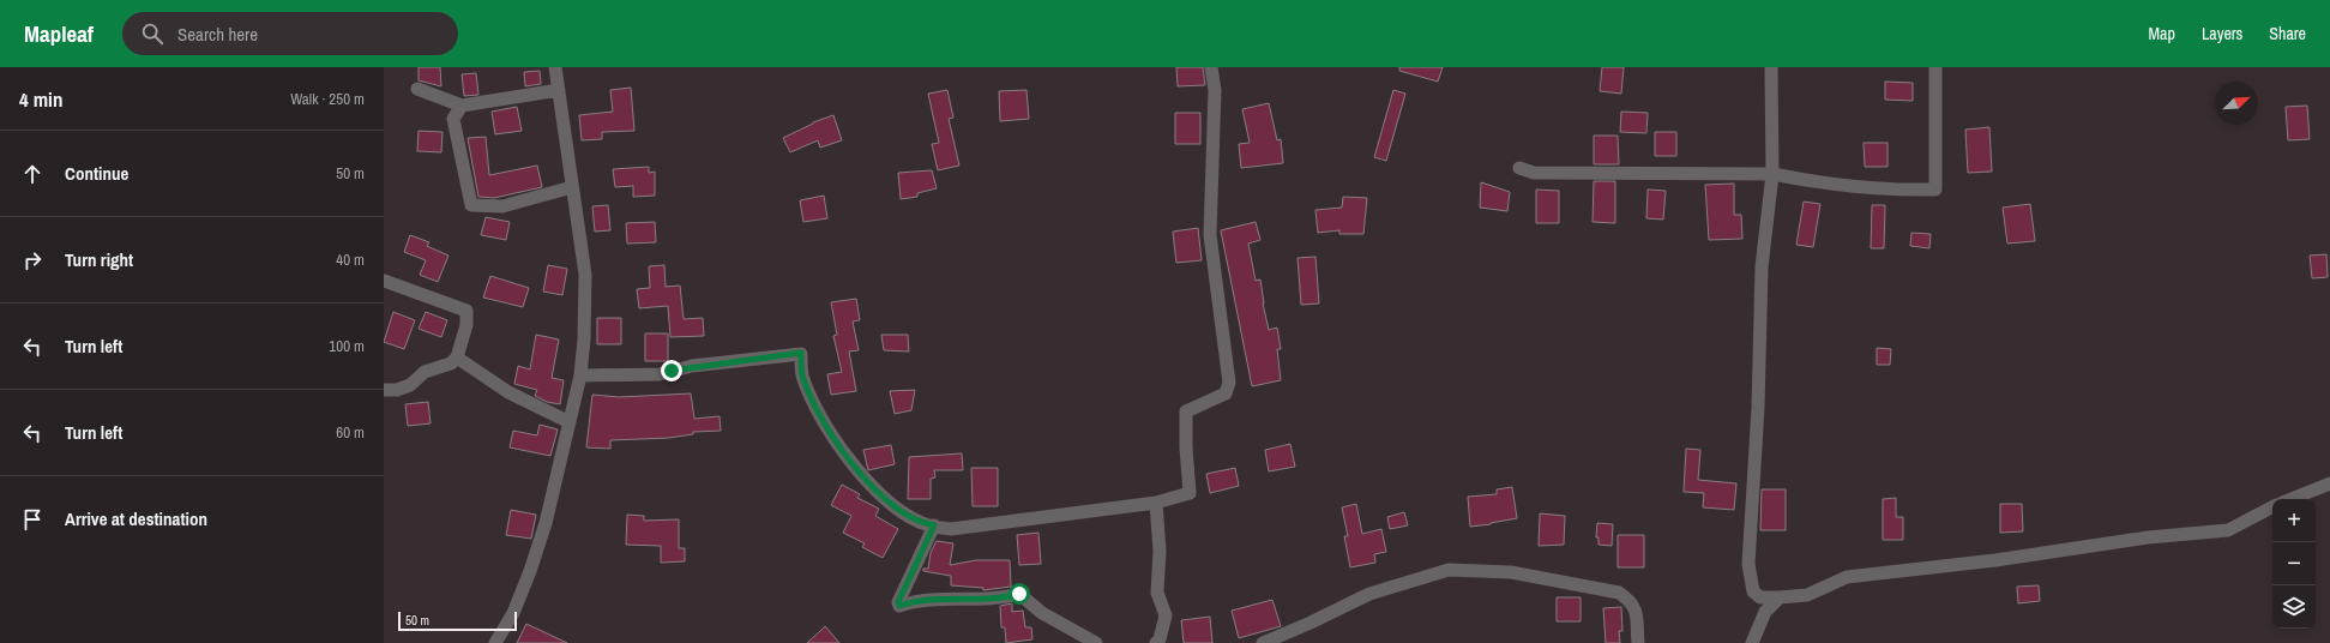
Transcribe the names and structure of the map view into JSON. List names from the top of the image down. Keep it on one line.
{"scale_bar":"50 m","north":"top right","page":{"header":"Mapleaf","search":"Search here","nav":["Map","Layers","Share"],"heading":["4 min","Walk · 250 m"],"list":[["Continue","50 m"],["Turn right","40 m"],["Turn left","100 m"],["Turn left","60 m"],"Arrive at destination"],"map_buttons":["+","−"],"scale":"50 m"}}
